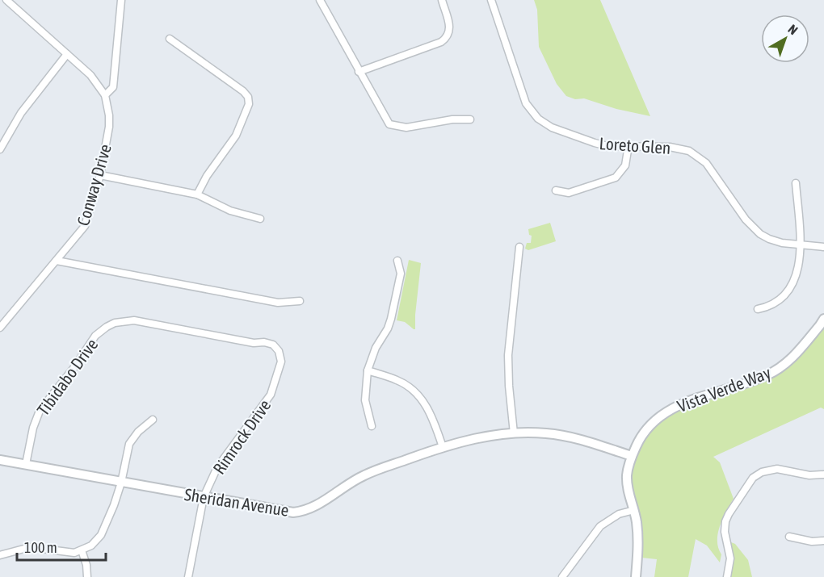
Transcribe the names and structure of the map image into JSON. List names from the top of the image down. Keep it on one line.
{"streets":{"street":["Loreto Glen","Conway Drive","Tibidabo Drive","Vista Verde Way","Rimrock Drive","Sheridan Avenue"]},"crossings":[["Tibidabo Drive","Rimrock Drive"],["Tibidabo Drive","Sheridan Avenue"],["Vista Verde Way","Sheridan Avenue"],["Rimrock Drive","Sheridan Avenue"]],"scale_bar":"100 m","north":"top right"}
